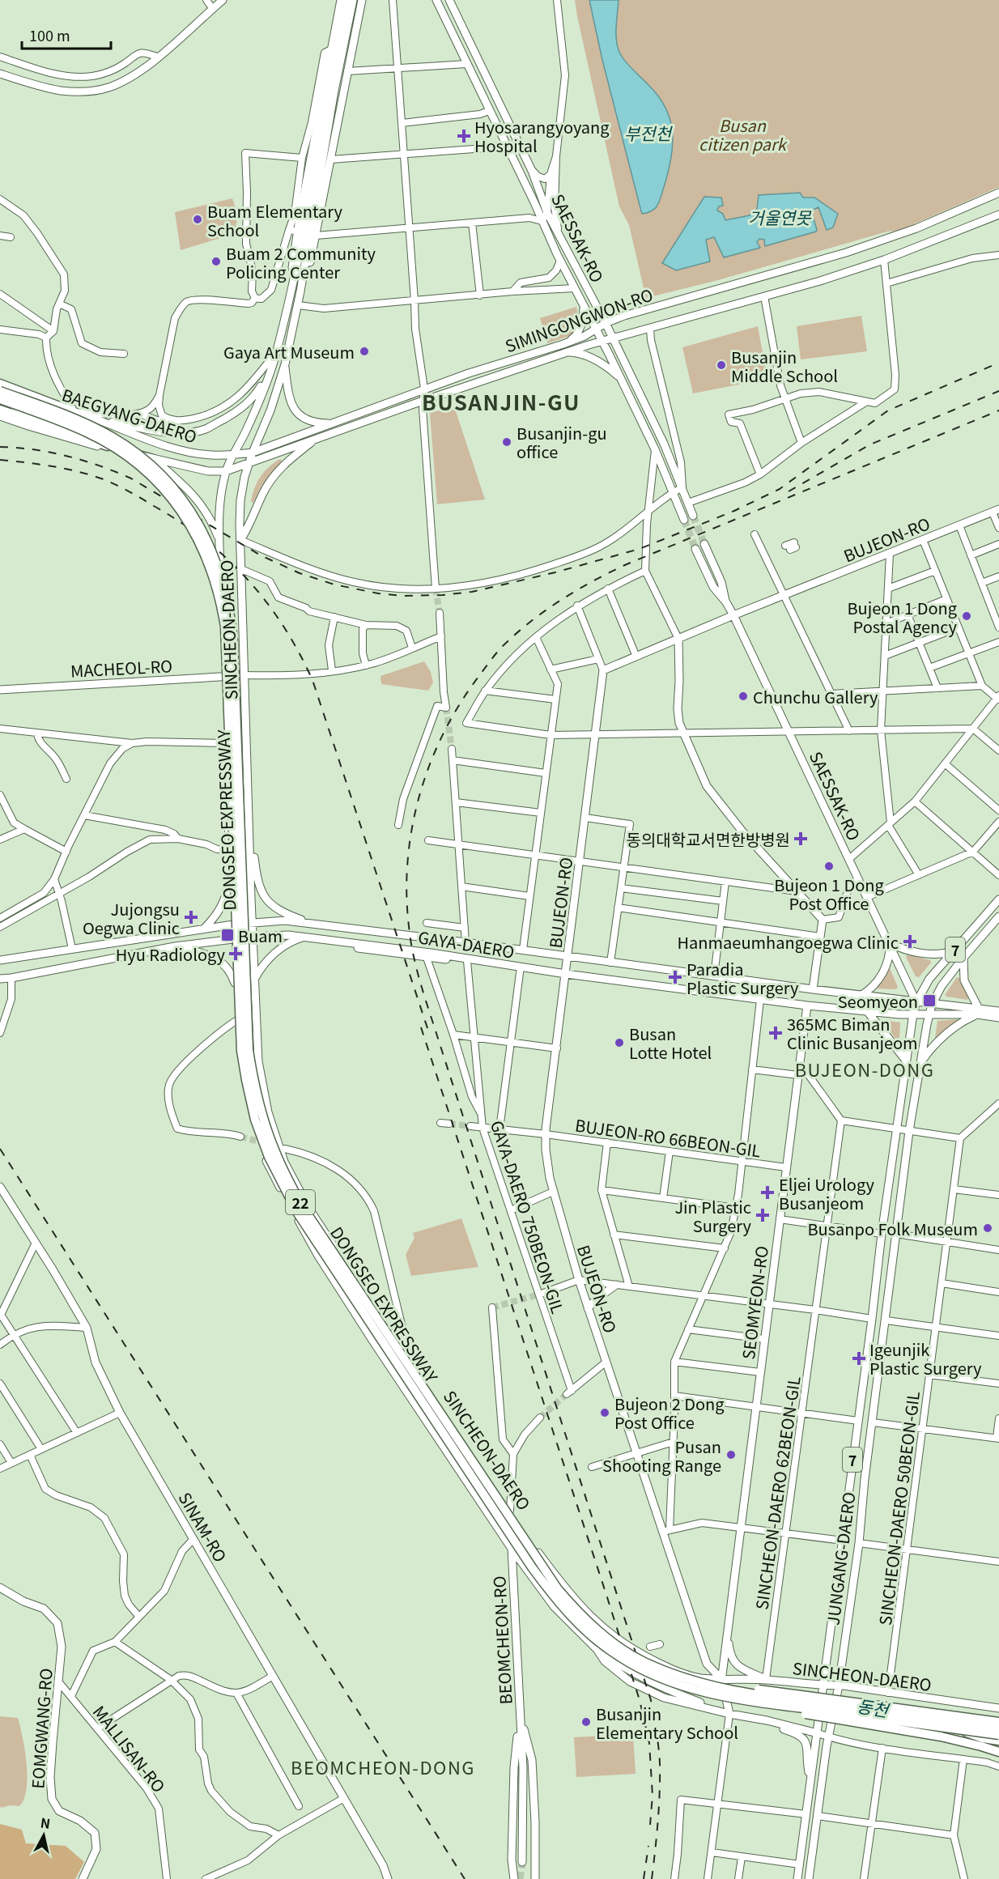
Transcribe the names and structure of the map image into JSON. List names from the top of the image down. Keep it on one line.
{"streets":{"highway":["DONGSEO EXPRESSWAY","22"],"main road":["SAESSAK-RO","SIMINGONGWON-RO","BAEGYANG-DAERO","BUJEON-RO","SINCHEON-DAERO","MACHEOL-RO","GAYA-DAERO","7","SEOMYEON-RO","SINAM-RO","JUNGANG-DAERO","BEOMCHEON-RO","EOMGWANG-RO"],"street":["BUJEON-RO 66BEON-GIL","GAYA-DAERO 750BEON-GIL","SINCHEON-DAERO 62BEON-GIL","SINCHEON-DAERO 50BEON-GIL","MALLISAN-RO"]},"crossings":[["SAESSAK-RO","SIMINGONGWON-RO"],["SAESSAK-RO","BUJEON-RO"],["SAESSAK-RO","SINCHEON-DAERO"],["SAESSAK-RO","GAYA-DAERO"],["SAESSAK-RO","JUNGANG-DAERO"],["SIMINGONGWON-RO","BAEGYANG-DAERO"],["SIMINGONGWON-RO","SINCHEON-DAERO"],["BAEGYANG-DAERO","SINCHEON-DAERO"],["BAEGYANG-DAERO","DONGSEO EXPRESSWAY"],["BUJEON-RO","SINCHEON-DAERO"],["BUJEON-RO","GAYA-DAERO"],["BUJEON-RO","BUJEON-RO 66BEON-GIL"],["BUJEON-RO","GAYA-DAERO 750BEON-GIL"],["BUJEON-RO","SEOMYEON-RO"],["SINCHEON-DAERO","MACHEOL-RO"],["SINCHEON-DAERO","GAYA-DAERO"],["SINCHEON-DAERO","SEOMYEON-RO"],["SINCHEON-DAERO","SINCHEON-DAERO 62BEON-GIL"],["SINCHEON-DAERO","SINCHEON-DAERO 50BEON-GIL"],["SINCHEON-DAERO","JUNGANG-DAERO"],["SINCHEON-DAERO","BEOMCHEON-RO"],["GAYA-DAERO","SEOMYEON-RO"],["GAYA-DAERO","JUNGANG-DAERO"],["BUJEON-RO 66BEON-GIL","GAYA-DAERO 750BEON-GIL"],["BUJEON-RO 66BEON-GIL","SEOMYEON-RO"],["SEOMYEON-RO","SINCHEON-DAERO 62BEON-GIL"],["EOMGWANG-RO","MALLISAN-RO"]],"districts":["BUSANJIN-GU","BUJEON-DONG","BEOMCHEON-DONG"],"water":["부전천","거울연못","동천"],"parks":["Busan citizen park"],"places":{"health":["Hyosarangyoyang Hospital","동의대학교서면한방병원","Jujongsu Oegwa Clinic","Hanmaeumhangoegwa Clinic","Hyu Radiology","Paradia Plastic Surgery","365MC Biman Clinic Busanjeom","Eljei Urology Busanjeom","Jin Plastic Surgery","Igeunjik Plastic Surgery"],"other":["Buam Elementary School","Buam 2 Community Policing Center","Gaya Art Museum","Busanjin Middle School","Busanjin-gu office","Bujeon 1 Dong Postal Agency","Chunchu Gallery","Bujeon 1 Dong Post Office","Busan Lotte Hotel","Busanpo Folk Museum","Bujeon 2 Dong Post Office","Pusan Shooting Range","Busanjin Elementary School"],"transit":["Buam","Seomyeon"]},"scale_bar":"100 m","north":"top"}
